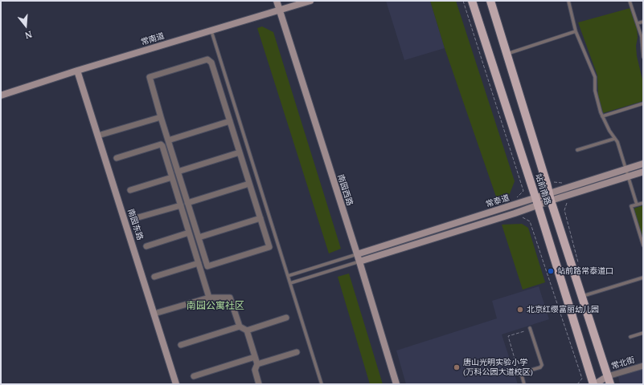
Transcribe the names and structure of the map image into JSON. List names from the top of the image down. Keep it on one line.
{"streets":{"main road":["站前南路"],"street":["常南道","南园西路","常泰道","南园东路","常北街"]},"crossings":[["常南道","南园西路"],["常南道","南园东路"],["站前南路","常泰道"],["站前南路","常北街"],["南园西路","常泰道"]],"districts":["南园公寓社区"],"places":["站前路常泰道口","北京红缨富丽幼儿园","唐山光明实验小学 (万科公园大道校区)"],"north":"bottom"}
